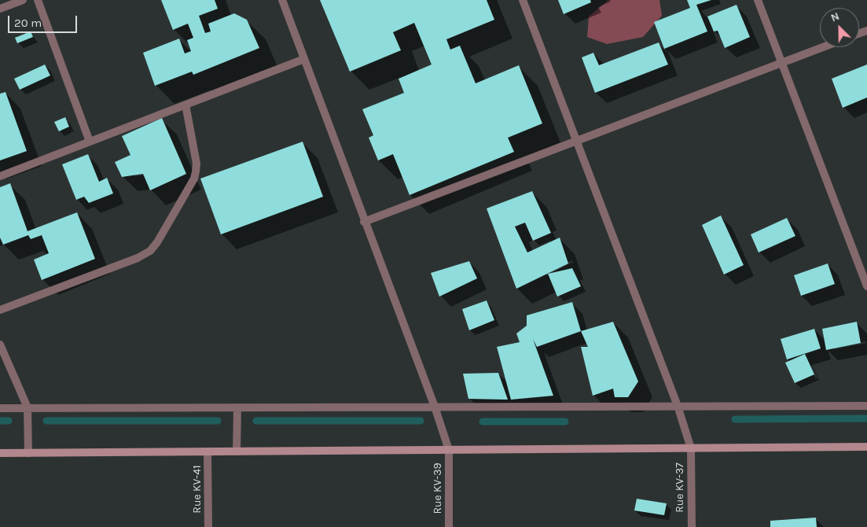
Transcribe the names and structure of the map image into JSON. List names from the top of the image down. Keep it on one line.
{"streets":{"street":["Rue KV-37","Rue KV-39","Rue KV-41"]},"scale_bar":"20 m","north":"top left"}
